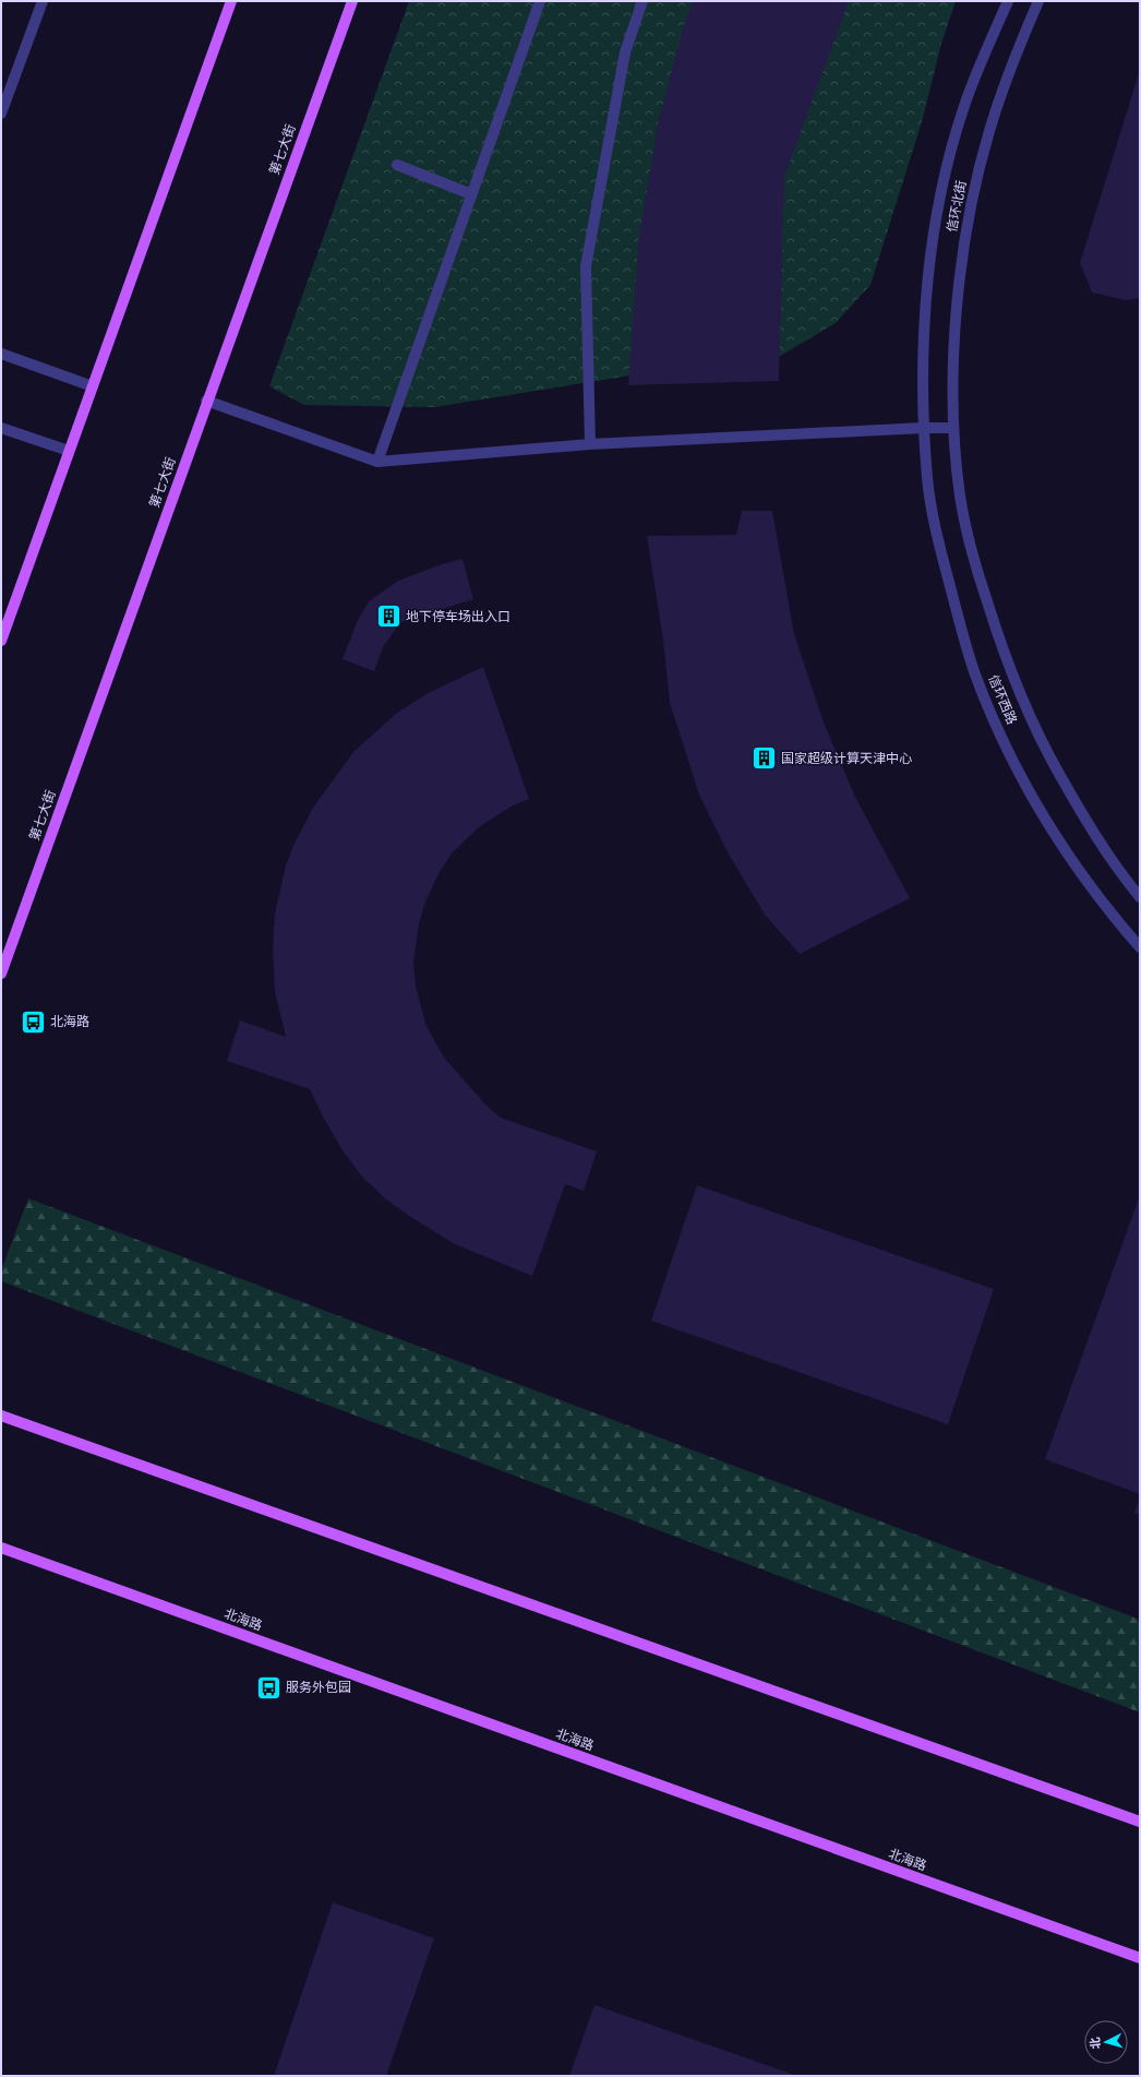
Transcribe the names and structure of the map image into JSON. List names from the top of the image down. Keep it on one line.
{"streets":{"main road":["第七大街","北海路"],"street":["信环北街","信环西路"]},"crossings":[["信环北街","信环西路"]],"places":{"building":["地下停车场出入口","国家超级计算天津中心"],"bus stop":["北海路","服务外包园"]},"north":"left"}
